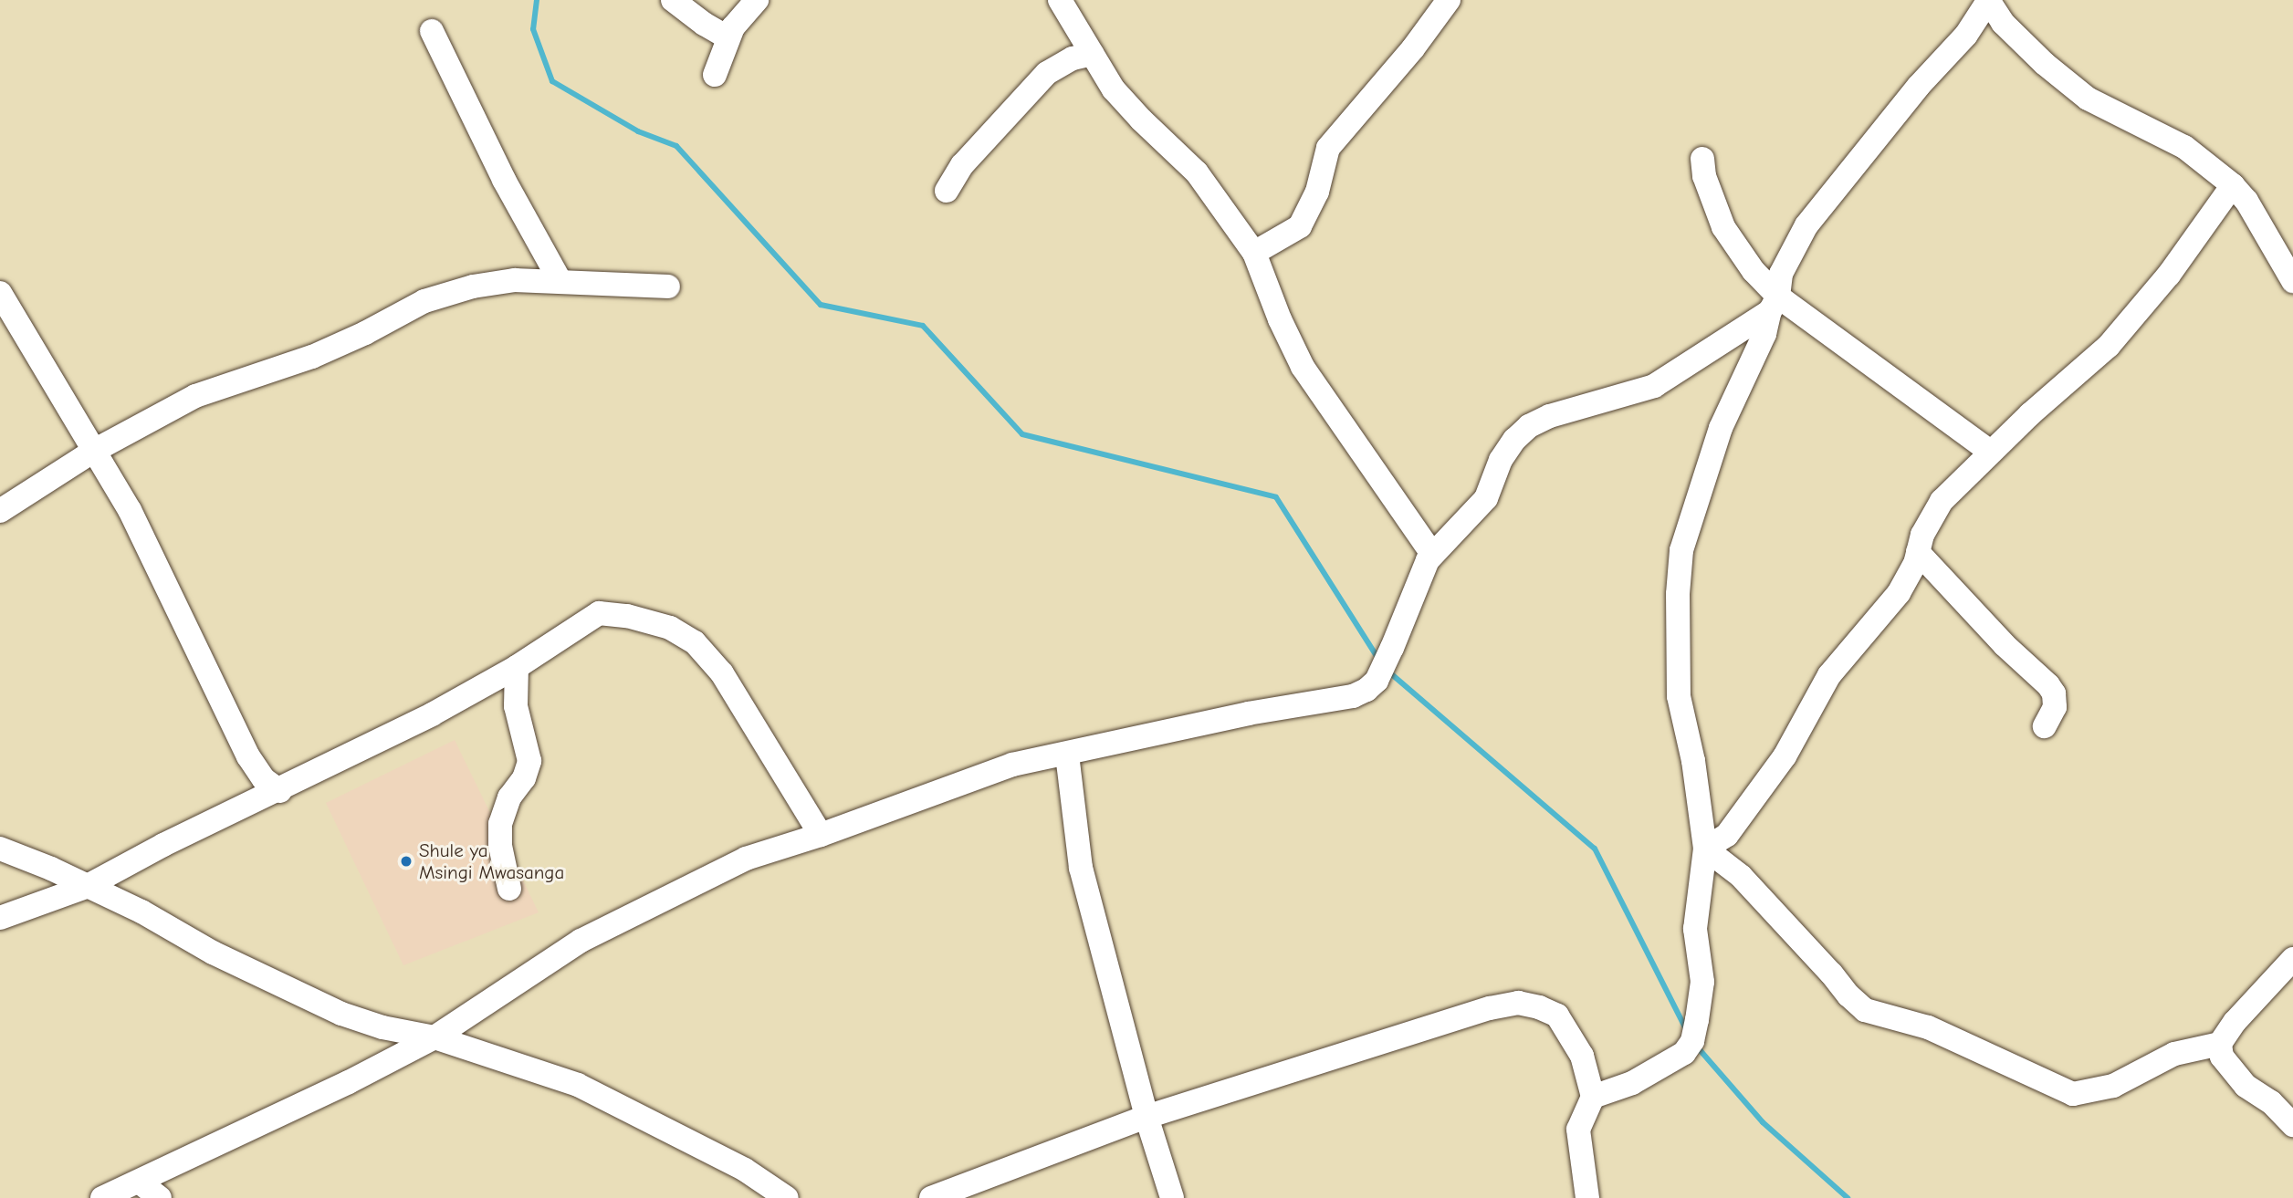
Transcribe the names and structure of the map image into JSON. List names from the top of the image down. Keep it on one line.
{"places":["Shule ya Msingi Mwasanga"]}
